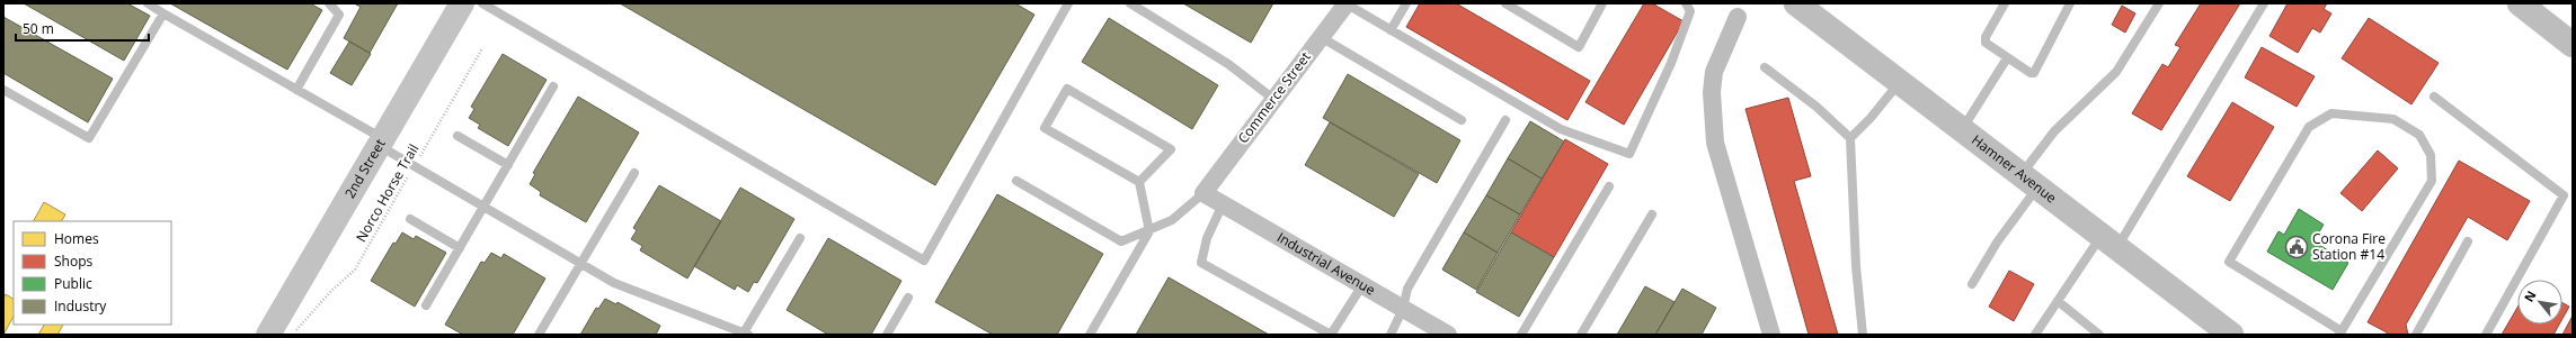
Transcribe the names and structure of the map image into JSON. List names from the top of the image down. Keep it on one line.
{"streets":{"main road":["Hamner Avenue","2nd Street"],"street":["Commerce Street","Industrial Avenue"],"path":["Norco Horse Trail"]},"crossings":[["Commerce Street","Industrial Avenue"]],"places":{"public building":["Corona Fire Station #14"]},"legend":["Homes","Shops","Public","Industry"],"scale_bar":"50 m","north":"top left"}
